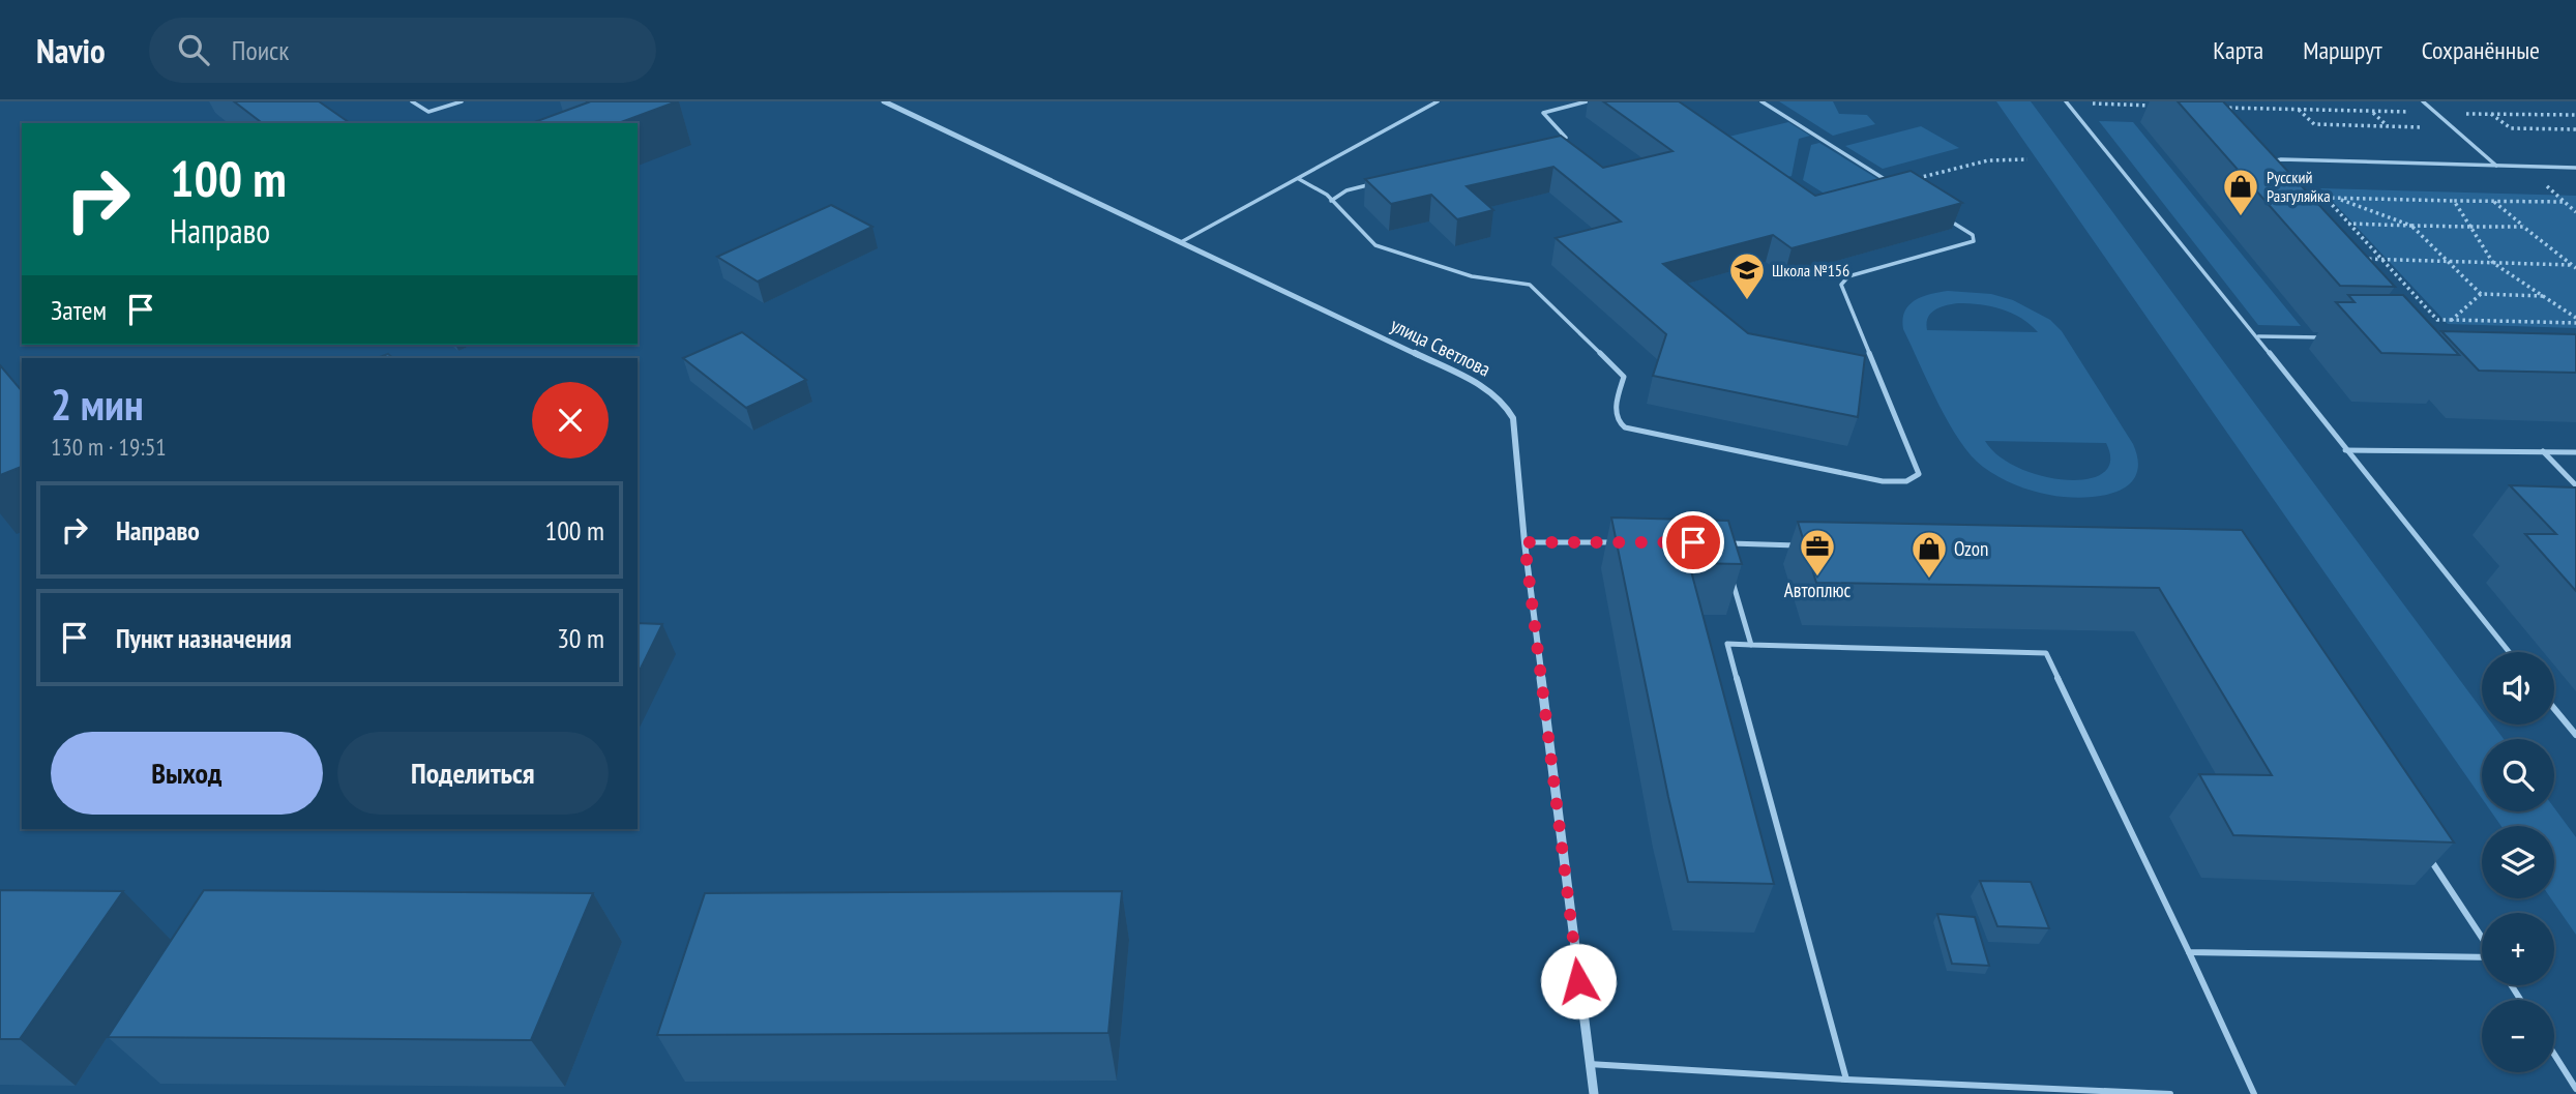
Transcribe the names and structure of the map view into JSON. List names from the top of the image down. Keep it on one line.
{"streets":{"street":["улица Светлова"]},"places":{"shop":["Русский Разгуляйка","Ozon"],"school or university":["Школа №156"],"office":["Автоплюс"]},"page":{"header":"Navio","search":"Поиск","nav":["Карта","Маршрут","Сохранённые"],"turn":["100 m","Направо"],"then":"Затем","heading":["2 мин","130 m · 19:51"],"list":[{"name":"Направо","value":"100 m"},{"name":"Пункт назначения","value":"30 m"}],"map_buttons":["+","−"],"buttons":["Выход","Поделиться"]}}
